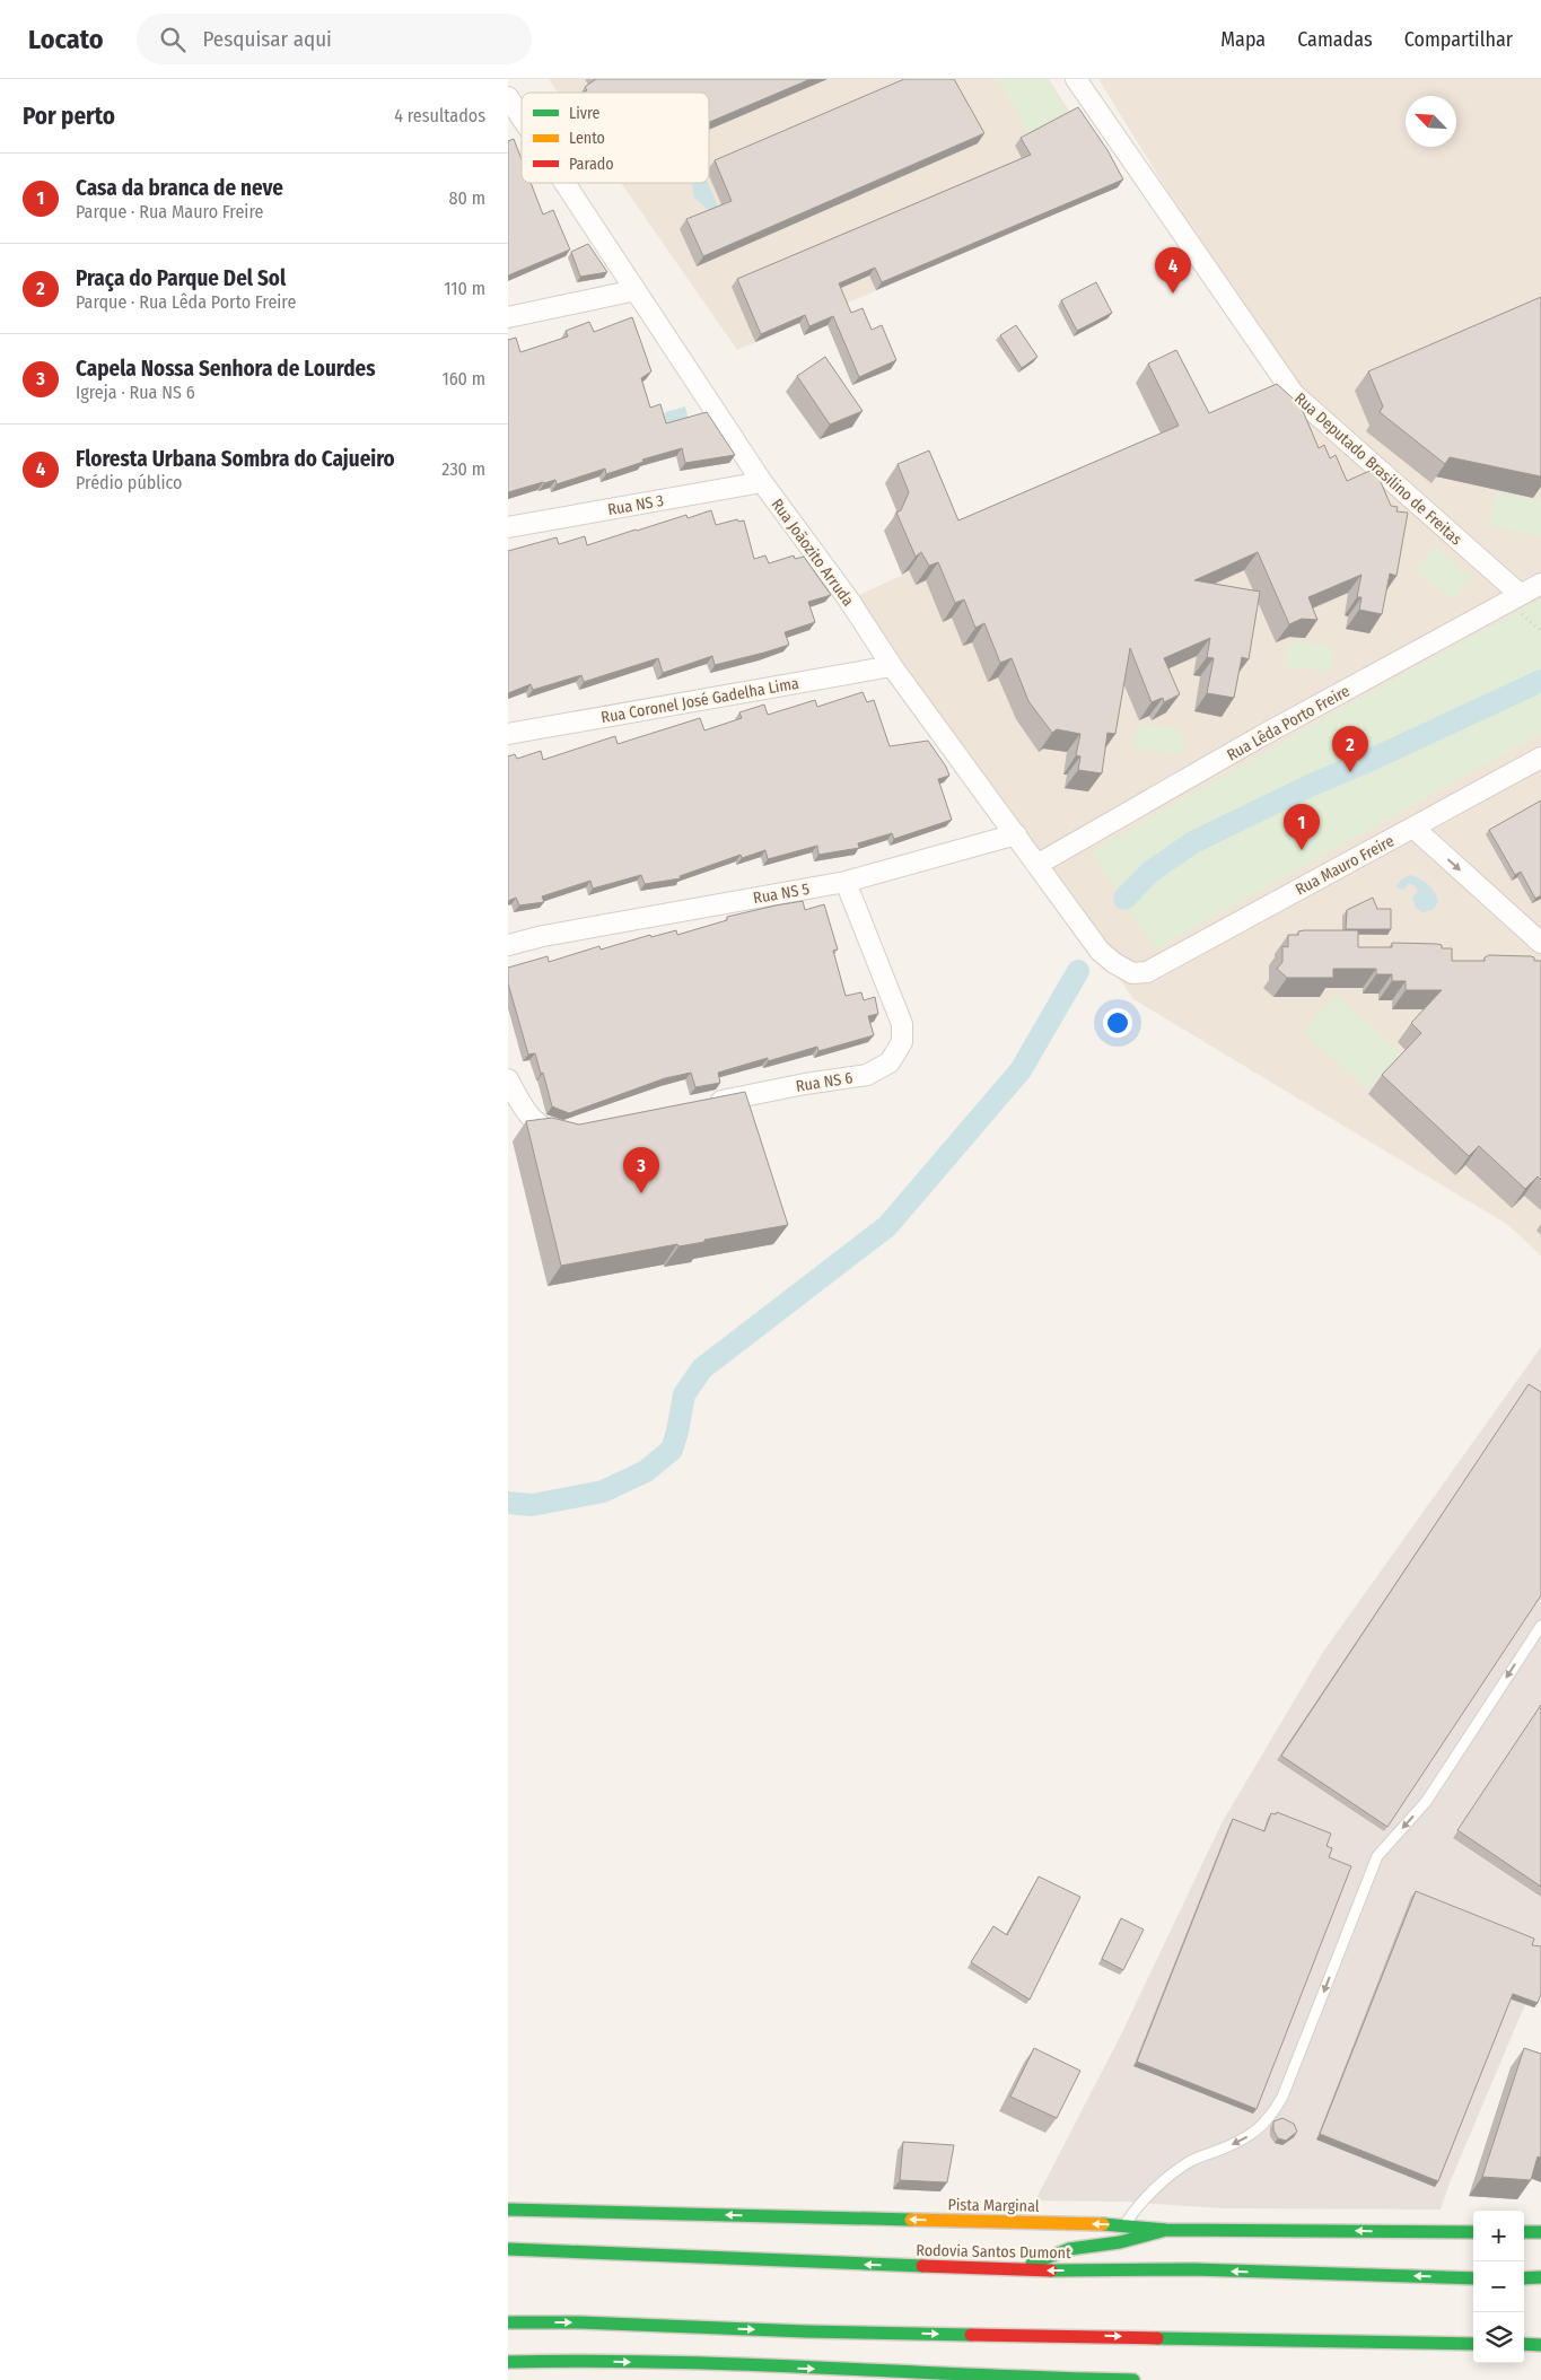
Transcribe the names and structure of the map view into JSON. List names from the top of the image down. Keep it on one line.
{"streets":{"main road":["Pista Marginal","Rodovia Santos Dumont"],"street":["Rua Deputado Brasilino de Freitas","Rua NS 3","Rua Joãozito Arruda","Rua Coronel José Gadelha Lima","Rua Lêda Porto Freire","Rua Mauro Freire","Rua NS 5","Rua NS 6"]},"crossings":[["Rua Deputado Brasilino de Freitas","Rua Lêda Porto Freire"],["Rua NS 3","Rua Joãozito Arruda"],["Rua Joãozito Arruda","Rua Coronel José Gadelha Lima"],["Rua Joãozito Arruda","Rua Lêda Porto Freire"],["Rua Joãozito Arruda","Rua Mauro Freire"],["Rua Joãozito Arruda","Rua NS 5"],["Rua NS 5","Rua NS 6"]],"legend":["Livre","Lento","Parado"],"north":"top left","page":{"header":"Locato","search":"Pesquisar aqui","nav":["Mapa","Camadas","Compartilhar"],"heading":["Por perto","4 resultados"],"list":[{"mark":"1","name":"Casa da branca de neve","note":"Parque · Rua Mauro Freire","value":"80 m"},{"mark":"2","name":"Praça do Parque Del Sol","note":"Parque · Rua Lêda Porto Freire","value":"110 m"},{"mark":"3","name":"Capela Nossa Senhora de Lourdes","note":"Igreja · Rua NS 6","value":"160 m"},{"mark":"4","name":"Floresta Urbana Sombra do Cajueiro","note":"Prédio público","value":"230 m"}],"pins":["4","2","1","3"],"map_buttons":["+","−"]}}
